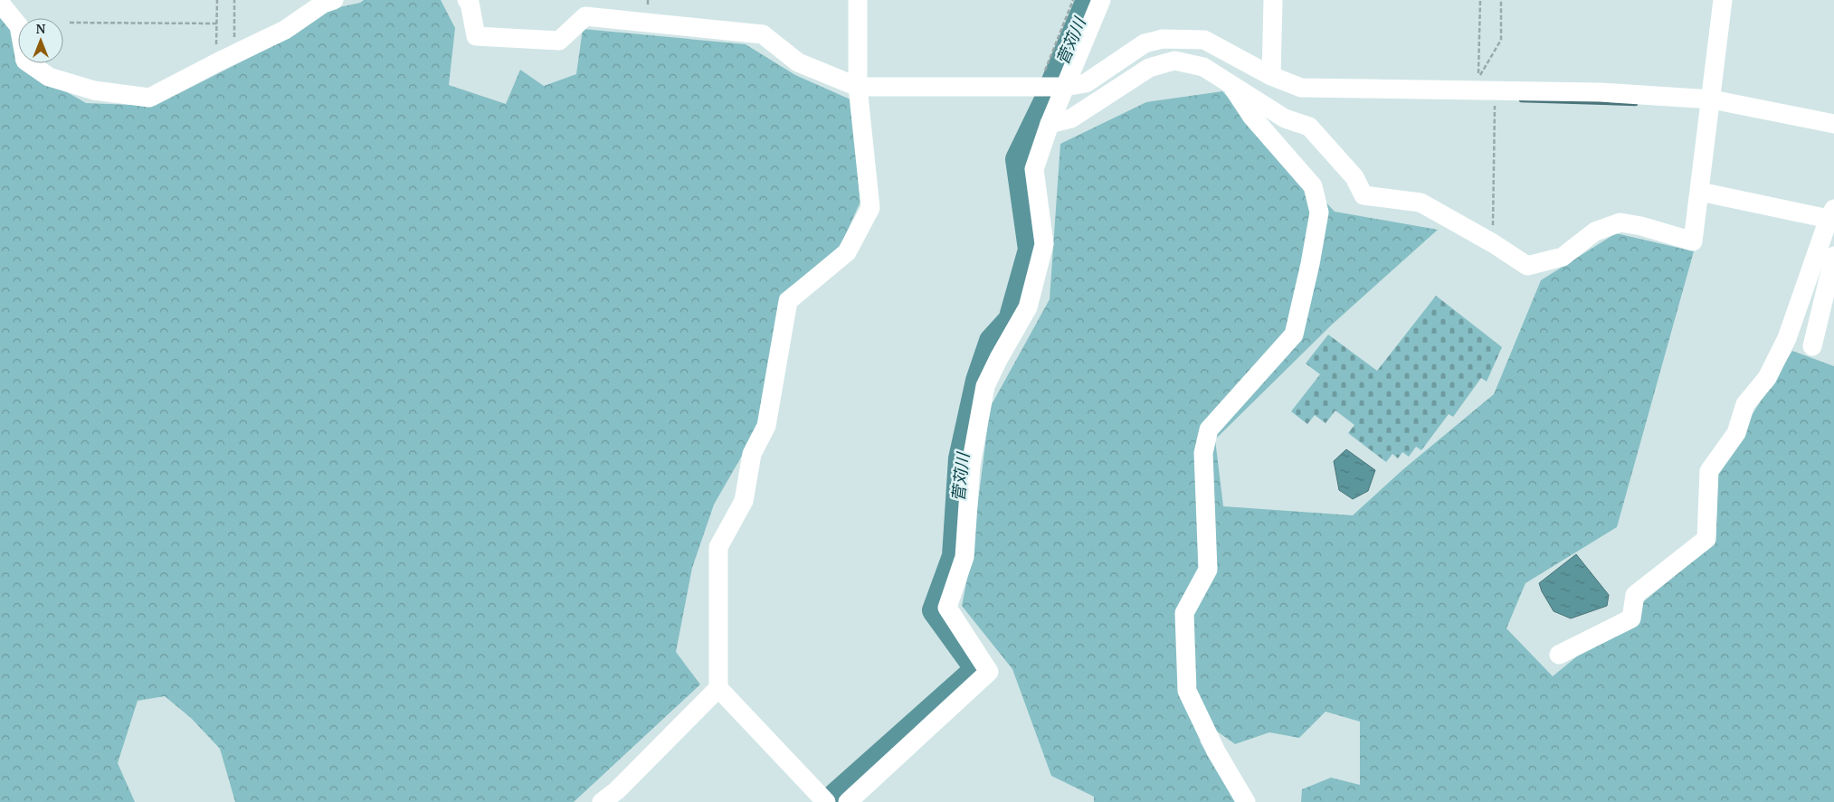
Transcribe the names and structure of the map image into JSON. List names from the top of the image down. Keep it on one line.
{"water":["菅苅川"],"north":"top"}
